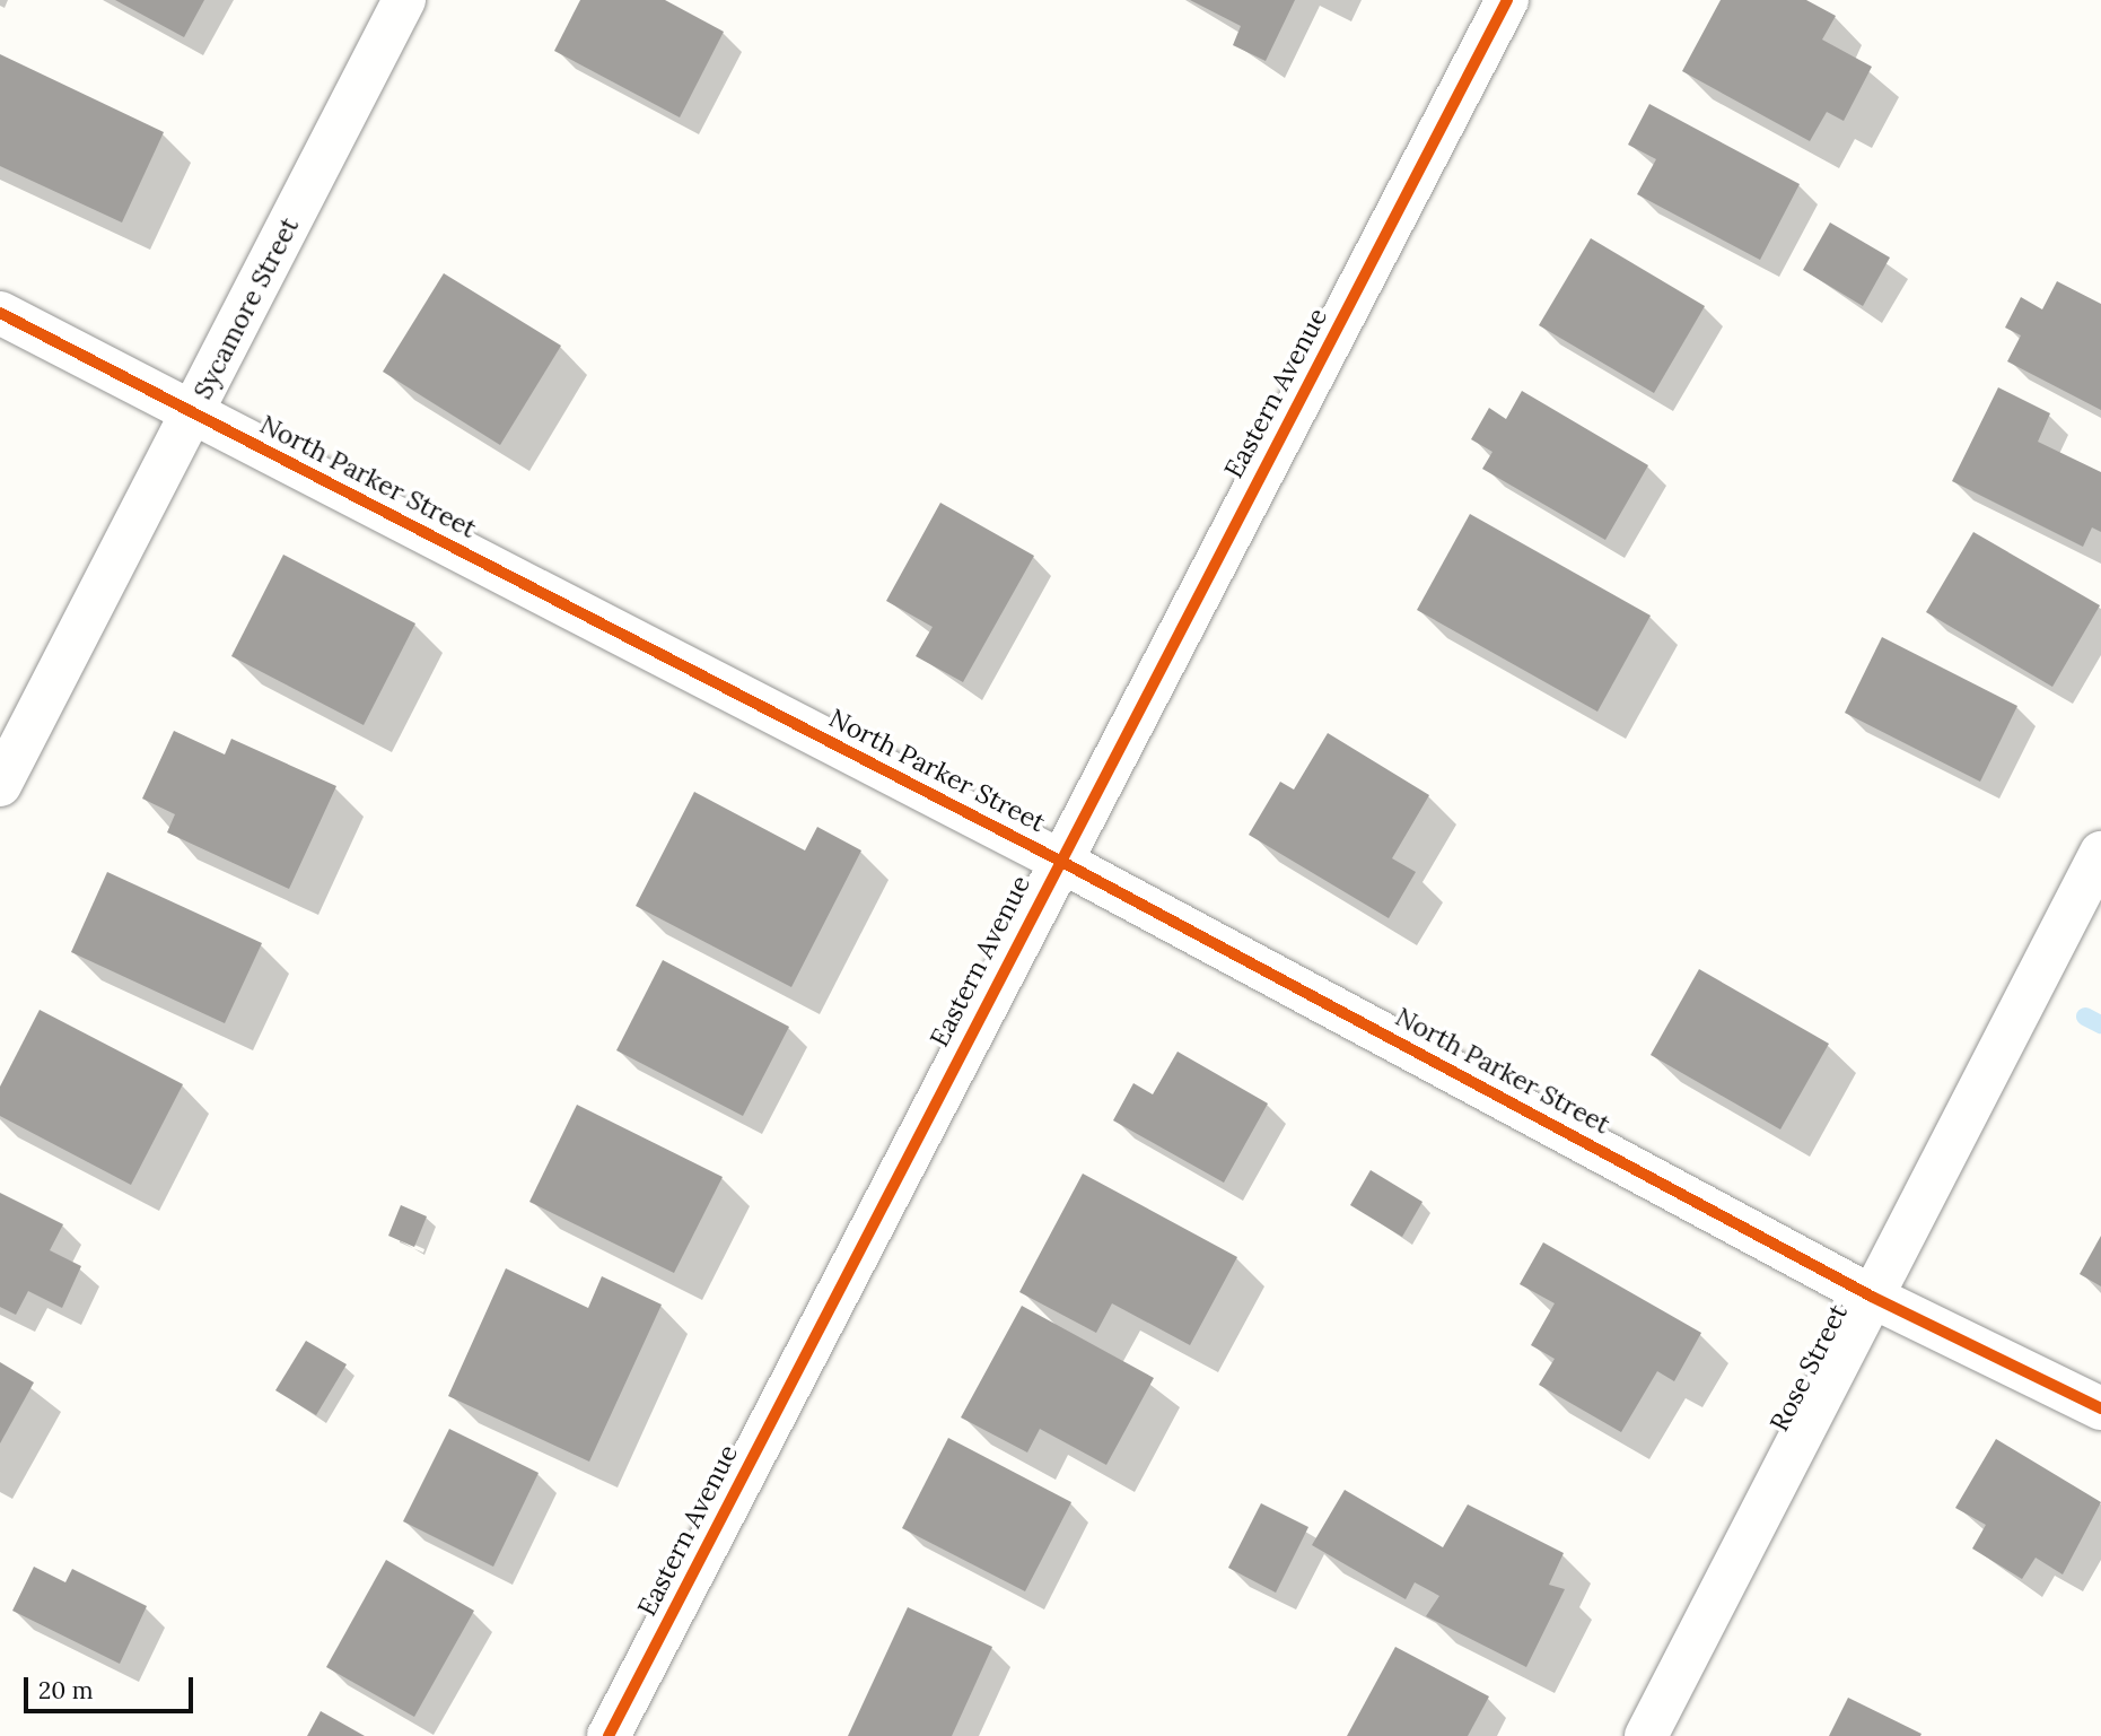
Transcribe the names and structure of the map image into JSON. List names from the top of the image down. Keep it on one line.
{"streets":{"street":["Sycamore Street","Eastern Avenue","North Parker Street","Rose Street"]},"crossings":[["Sycamore Street","North Parker Street"],["Eastern Avenue","North Parker Street"],["North Parker Street","Rose Street"]],"scale_bar":"20 m"}
